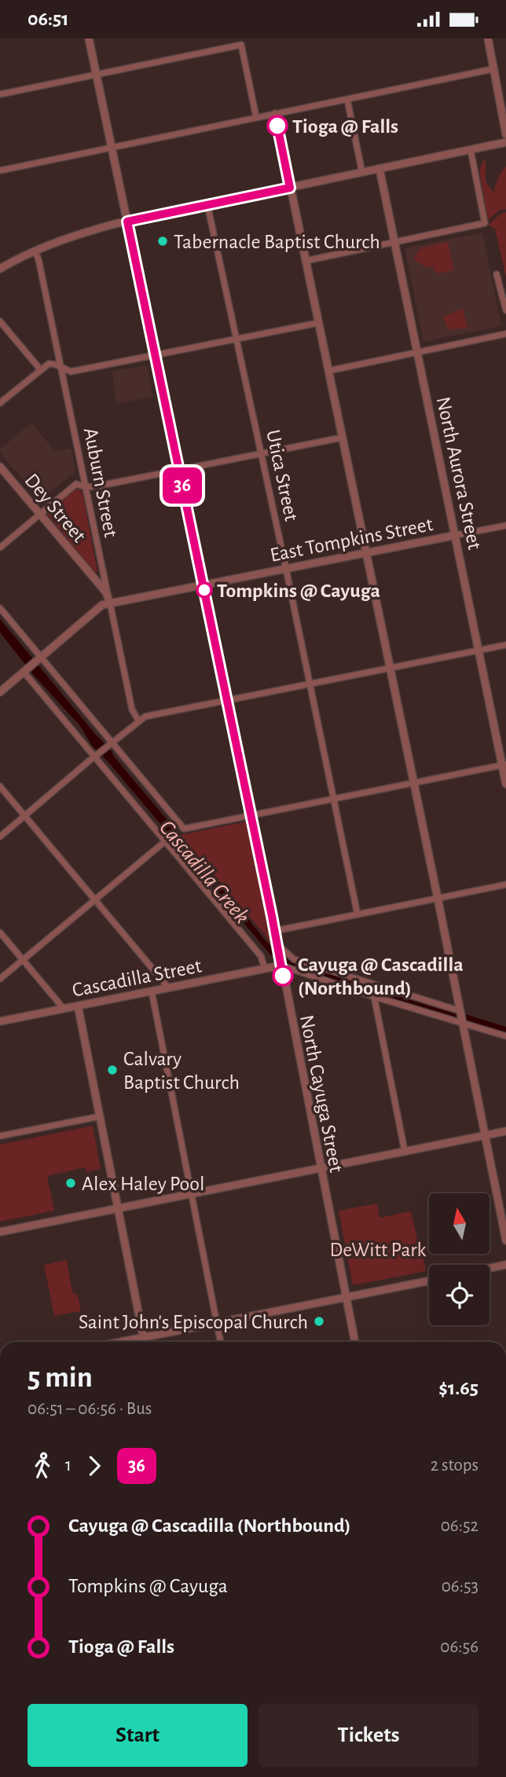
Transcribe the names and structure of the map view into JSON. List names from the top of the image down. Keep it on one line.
{"streets":{"street":["North Aurora Street","Utica Street","Auburn Street","Dey Street","East Tompkins Street","Cascadilla Street","North Cayuga Street"]},"crossings":[["North Aurora Street","East Tompkins Street"],["Utica Street","East Tompkins Street"],["Auburn Street","Dey Street"],["Auburn Street","East Tompkins Street"],["Dey Street","East Tompkins Street"],["East Tompkins Street","North Cayuga Street"],["Cascadilla Street","North Cayuga Street"]],"water":["Cascadilla Creek"],"parks":["DeWitt Park"],"places":["Tioga @ Falls","Tabernacle Baptist Church","Tompkins @ Cayuga","Cayuga @ Cascadilla (Northbound)","Calvary Baptist Church","Alex Haley Pool","Saint John's Episcopal Church"],"lines":["bus line 36"],"north":"top","page":{"status":"06:51","on_map":"36","heading":["5 min","06:51 – 06:56 · Bus","$1.65"],"legs":["1","36","2 stops"],"list":[{"name":"Cayuga @ Cascadilla (Northbound)","value":"06:52"},{"name":"Tompkins @ Cayuga","value":"06:53"},{"name":"Tioga @ Falls","value":"06:56"}],"buttons":["Start","Tickets"]}}
